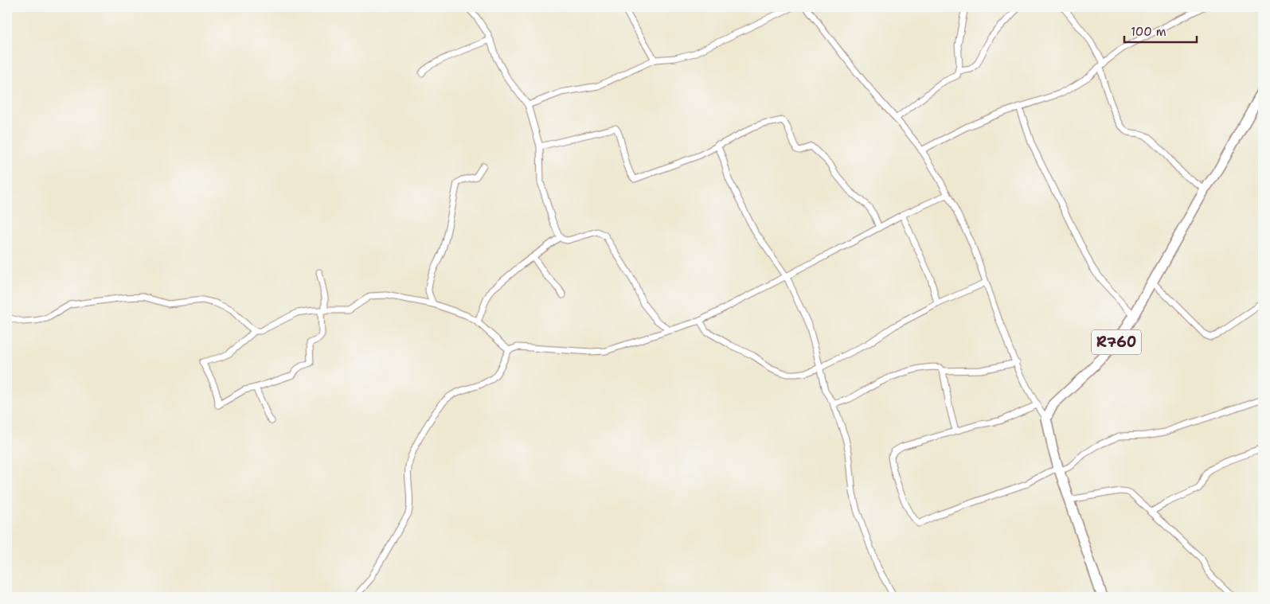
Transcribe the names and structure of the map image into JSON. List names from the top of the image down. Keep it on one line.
{"streets":{"main road":["R760"]},"scale_bar":"100 m"}
